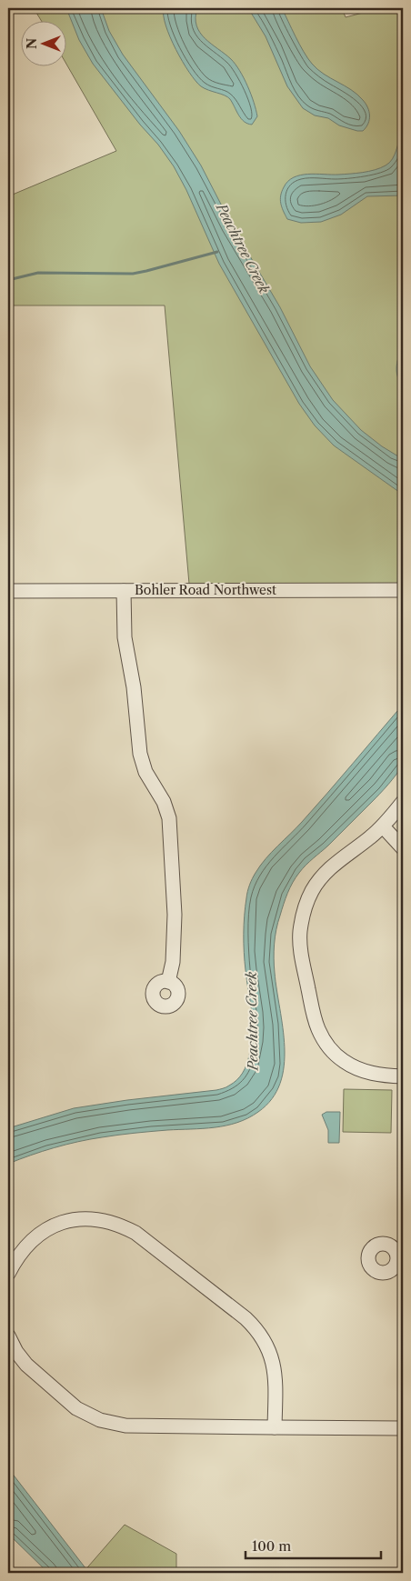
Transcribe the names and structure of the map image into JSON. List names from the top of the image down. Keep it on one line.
{"streets":{"street":["Bohler Road Northwest"]},"water":["Peachtree Creek"],"scale_bar":"100 m","north":"left"}
